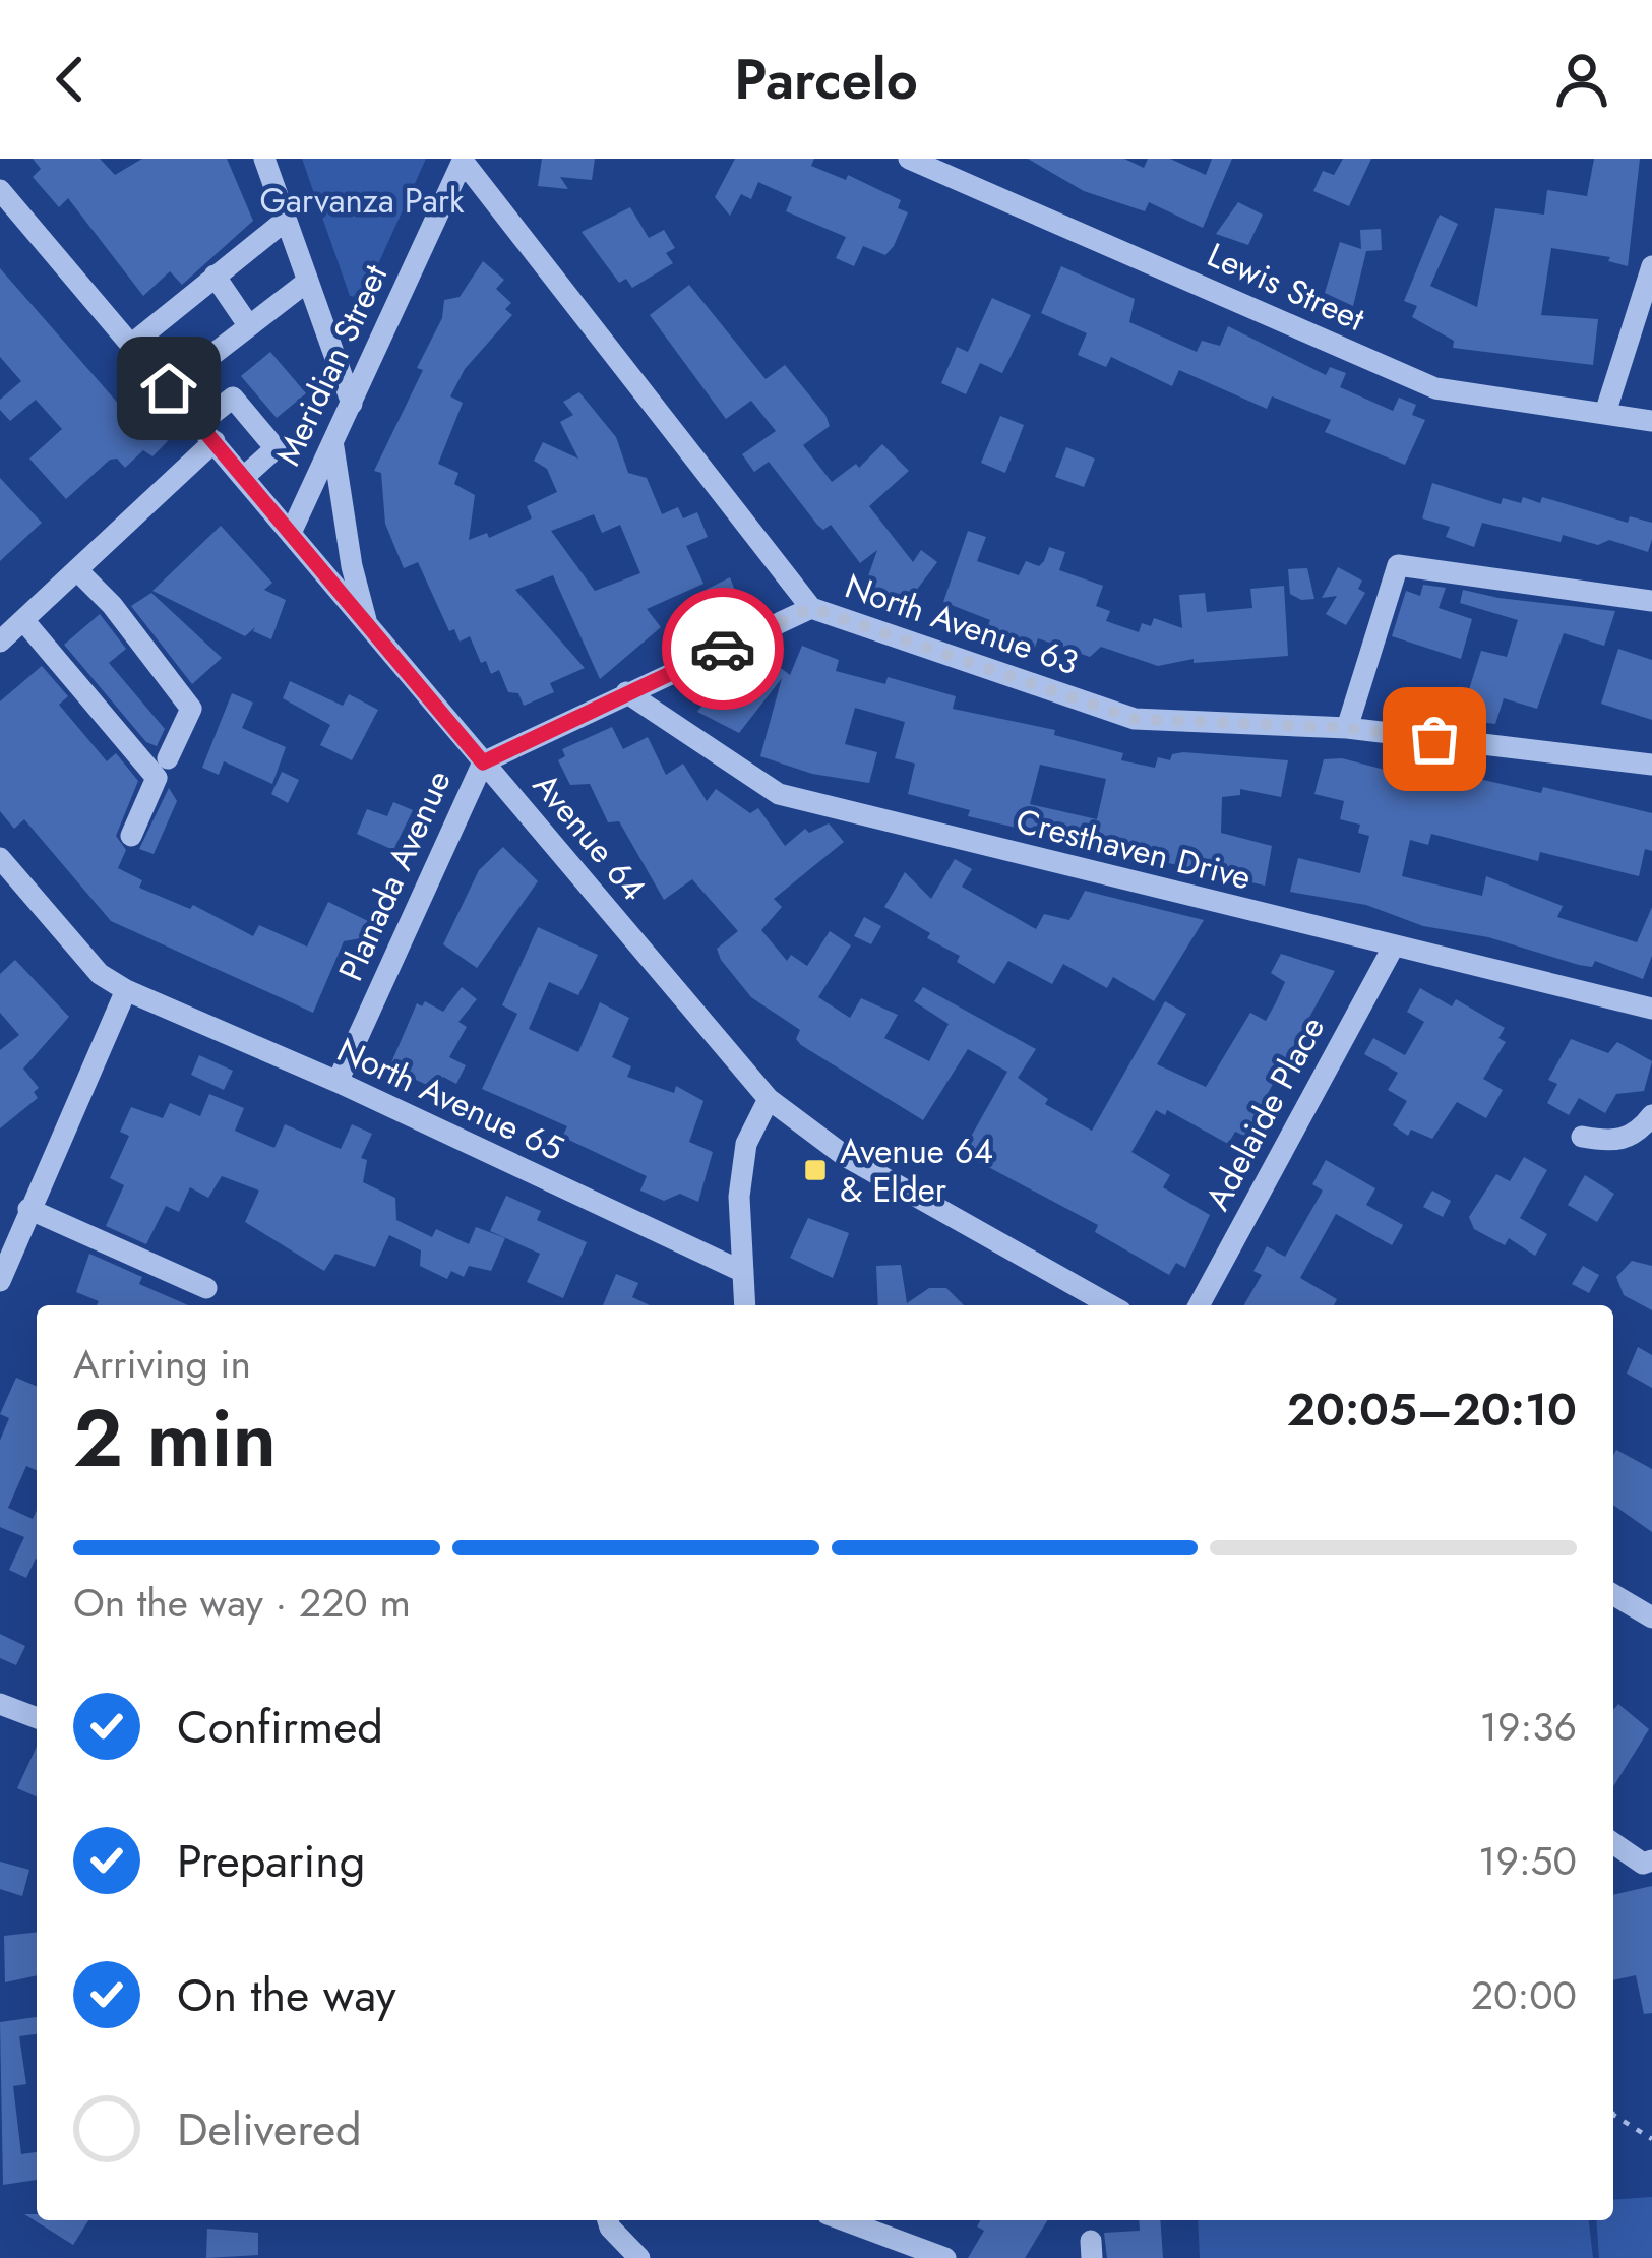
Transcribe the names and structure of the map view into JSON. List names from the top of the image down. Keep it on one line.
{"streets":{"street":["Lewis Street","Meridian Street","North Avenue 63","Avenue 64","Cresthaven Drive","Planada Avenue","North Avenue 65","Adelaide Place"]},"crossings":[["Meridian Street","North Avenue 63"],["Meridian Street","Avenue 64"],["North Avenue 63","Planada Avenue"],["Avenue 64","Planada Avenue"],["Cresthaven Drive","Planada Avenue"],["Cresthaven Drive","Adelaide Place"],["Planada Avenue","North Avenue 65"]],"parks":["Garvanza Park"],"places":{"transit":["Avenue 64 & Elder"]},"page":{"header":"Parcelo","heading":["2 min","Arriving in","20:05–20:10"],"bar":"On the way · 220 m","list":[["Confirmed","19:36"],["Preparing","19:50"],["On the way","20:00"],"Delivered"]}}
